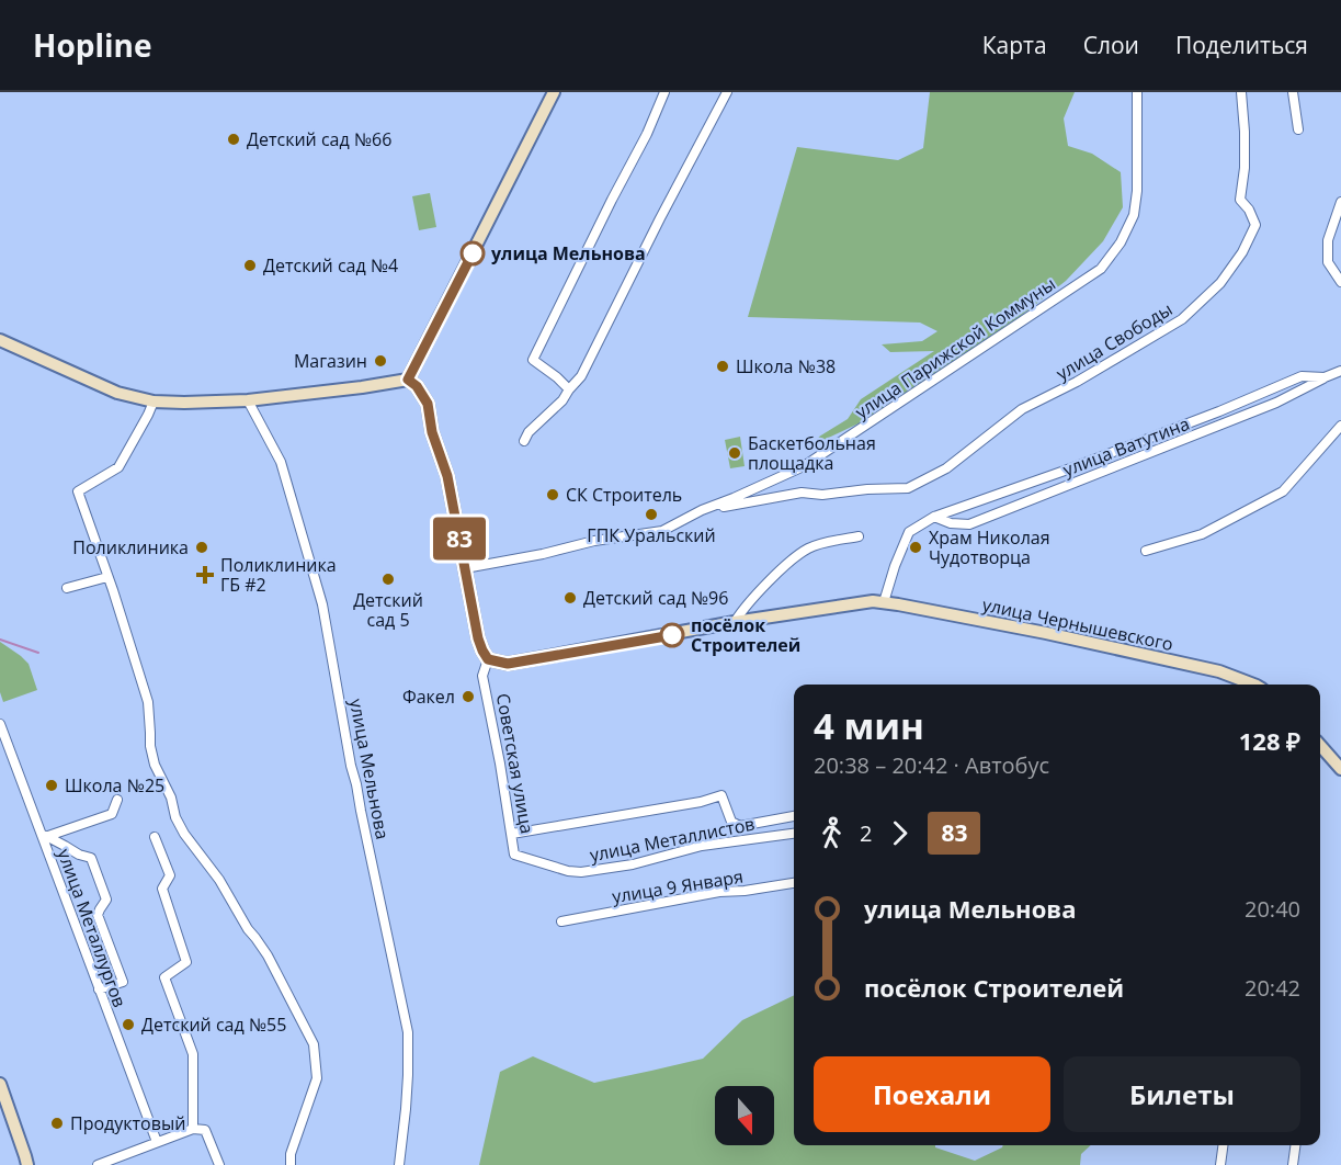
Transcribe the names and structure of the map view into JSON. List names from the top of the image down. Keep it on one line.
{"streets":{"main road":["улица Чернышевского","Советская улица"],"street":["улица Свободы","улица Парижской Коммуны","улица Ватутина","улица Мельнова","улица Металлистов","улица 9 Января","улица Металлургов"]},"crossings":[["улица Свободы","улица Парижской Коммуны"],["улица Парижской Коммуны","Советская улица"],["улица Ватутина","улица Чернышевского"],["улица Чернышевского","Советская улица"],["Советская улица","улица Металлистов"]],"places":{"other":["Детский сад №66","улица Мельнова","Детский сад №4","Магазин","Школа №38","Баскетбольная площадка","СК Строитель","ГПК Уральский","Поликлиника","Храм Николая Чудотворца","Детский сад 5","Детский сад №96","посёлок Строителей","Факел","Школа №25","Детский сад №55","Продуктовый"],"health":["Поликлиника ГБ #2"]},"lines":["bus line 83"],"north":"bottom","page":{"header":"Hopline","nav":["Карта","Слои","Поделиться"],"on_map":"83","heading":["4 мин","20:38 – 20:42 · Автобус","128 ₽"],"legs":["2","83"],"list":[{"name":"улица Мельнова","value":"20:40"},{"name":"посёлок Строителей","value":"20:42"}],"buttons":["Поехали","Билеты"]}}
